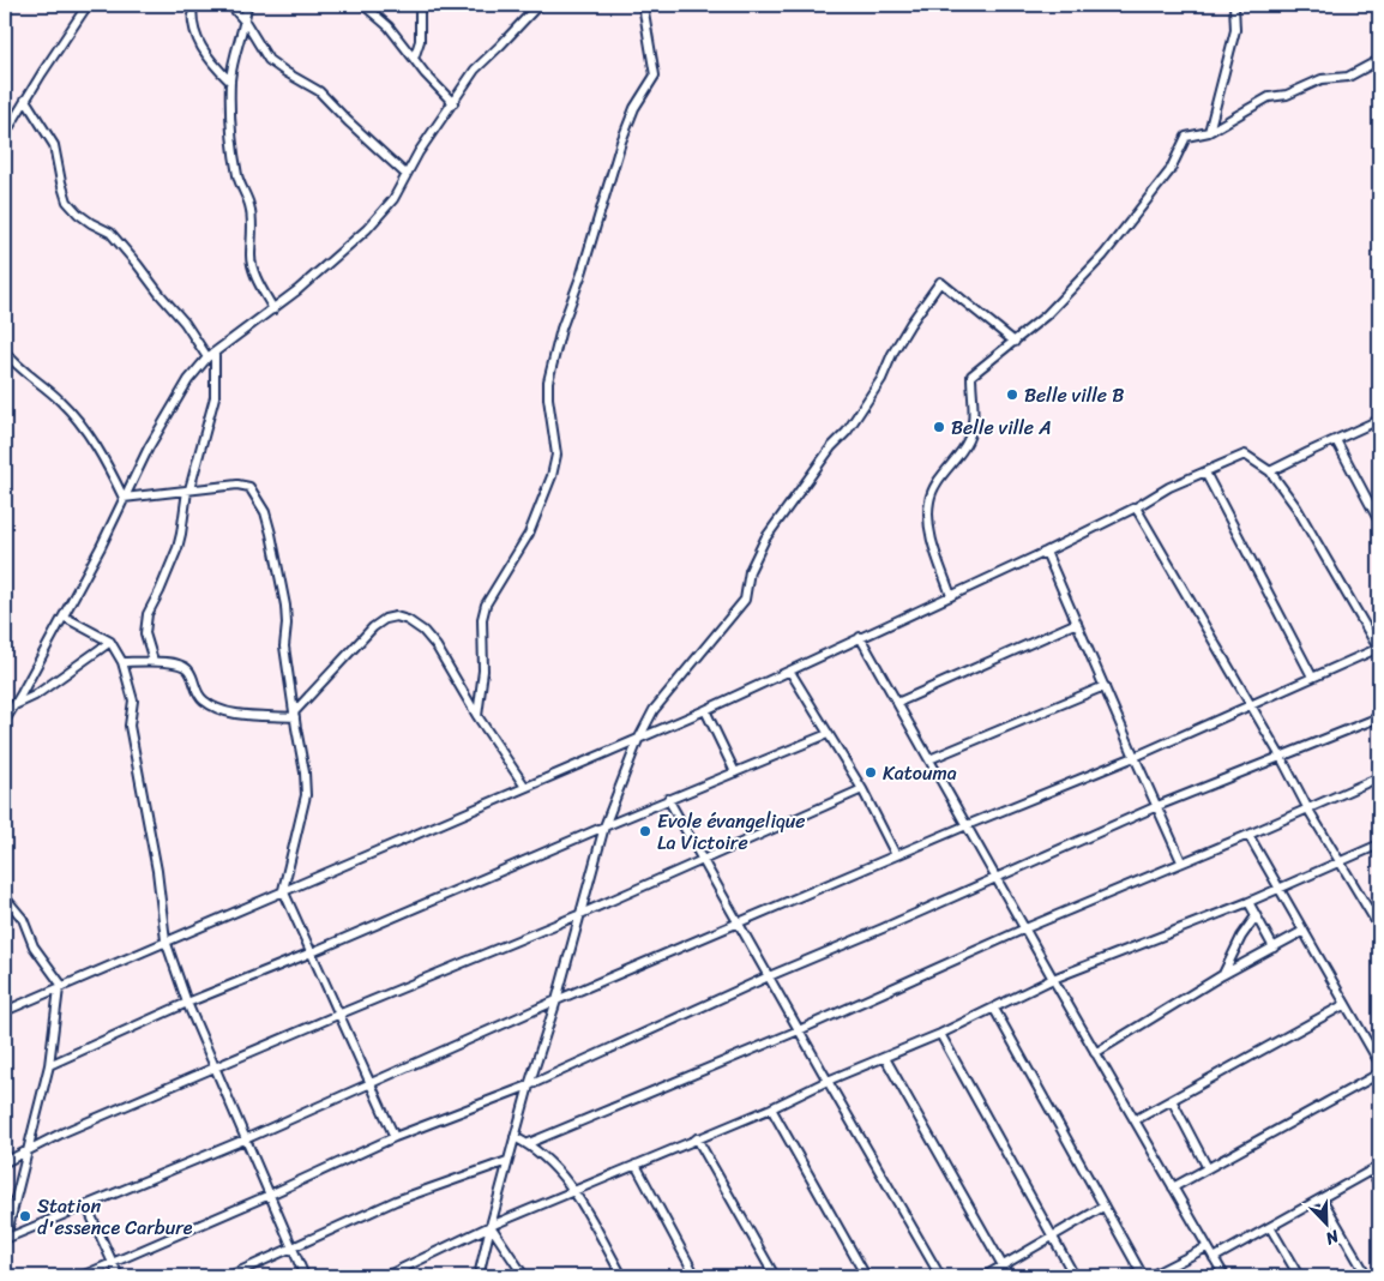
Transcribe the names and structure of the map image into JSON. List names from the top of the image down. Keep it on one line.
{"places":["Belle ville B","Belle ville A","Katouma","Evole évangelique La Victoire","Station d'essence Carbure"],"north":"bottom right"}
